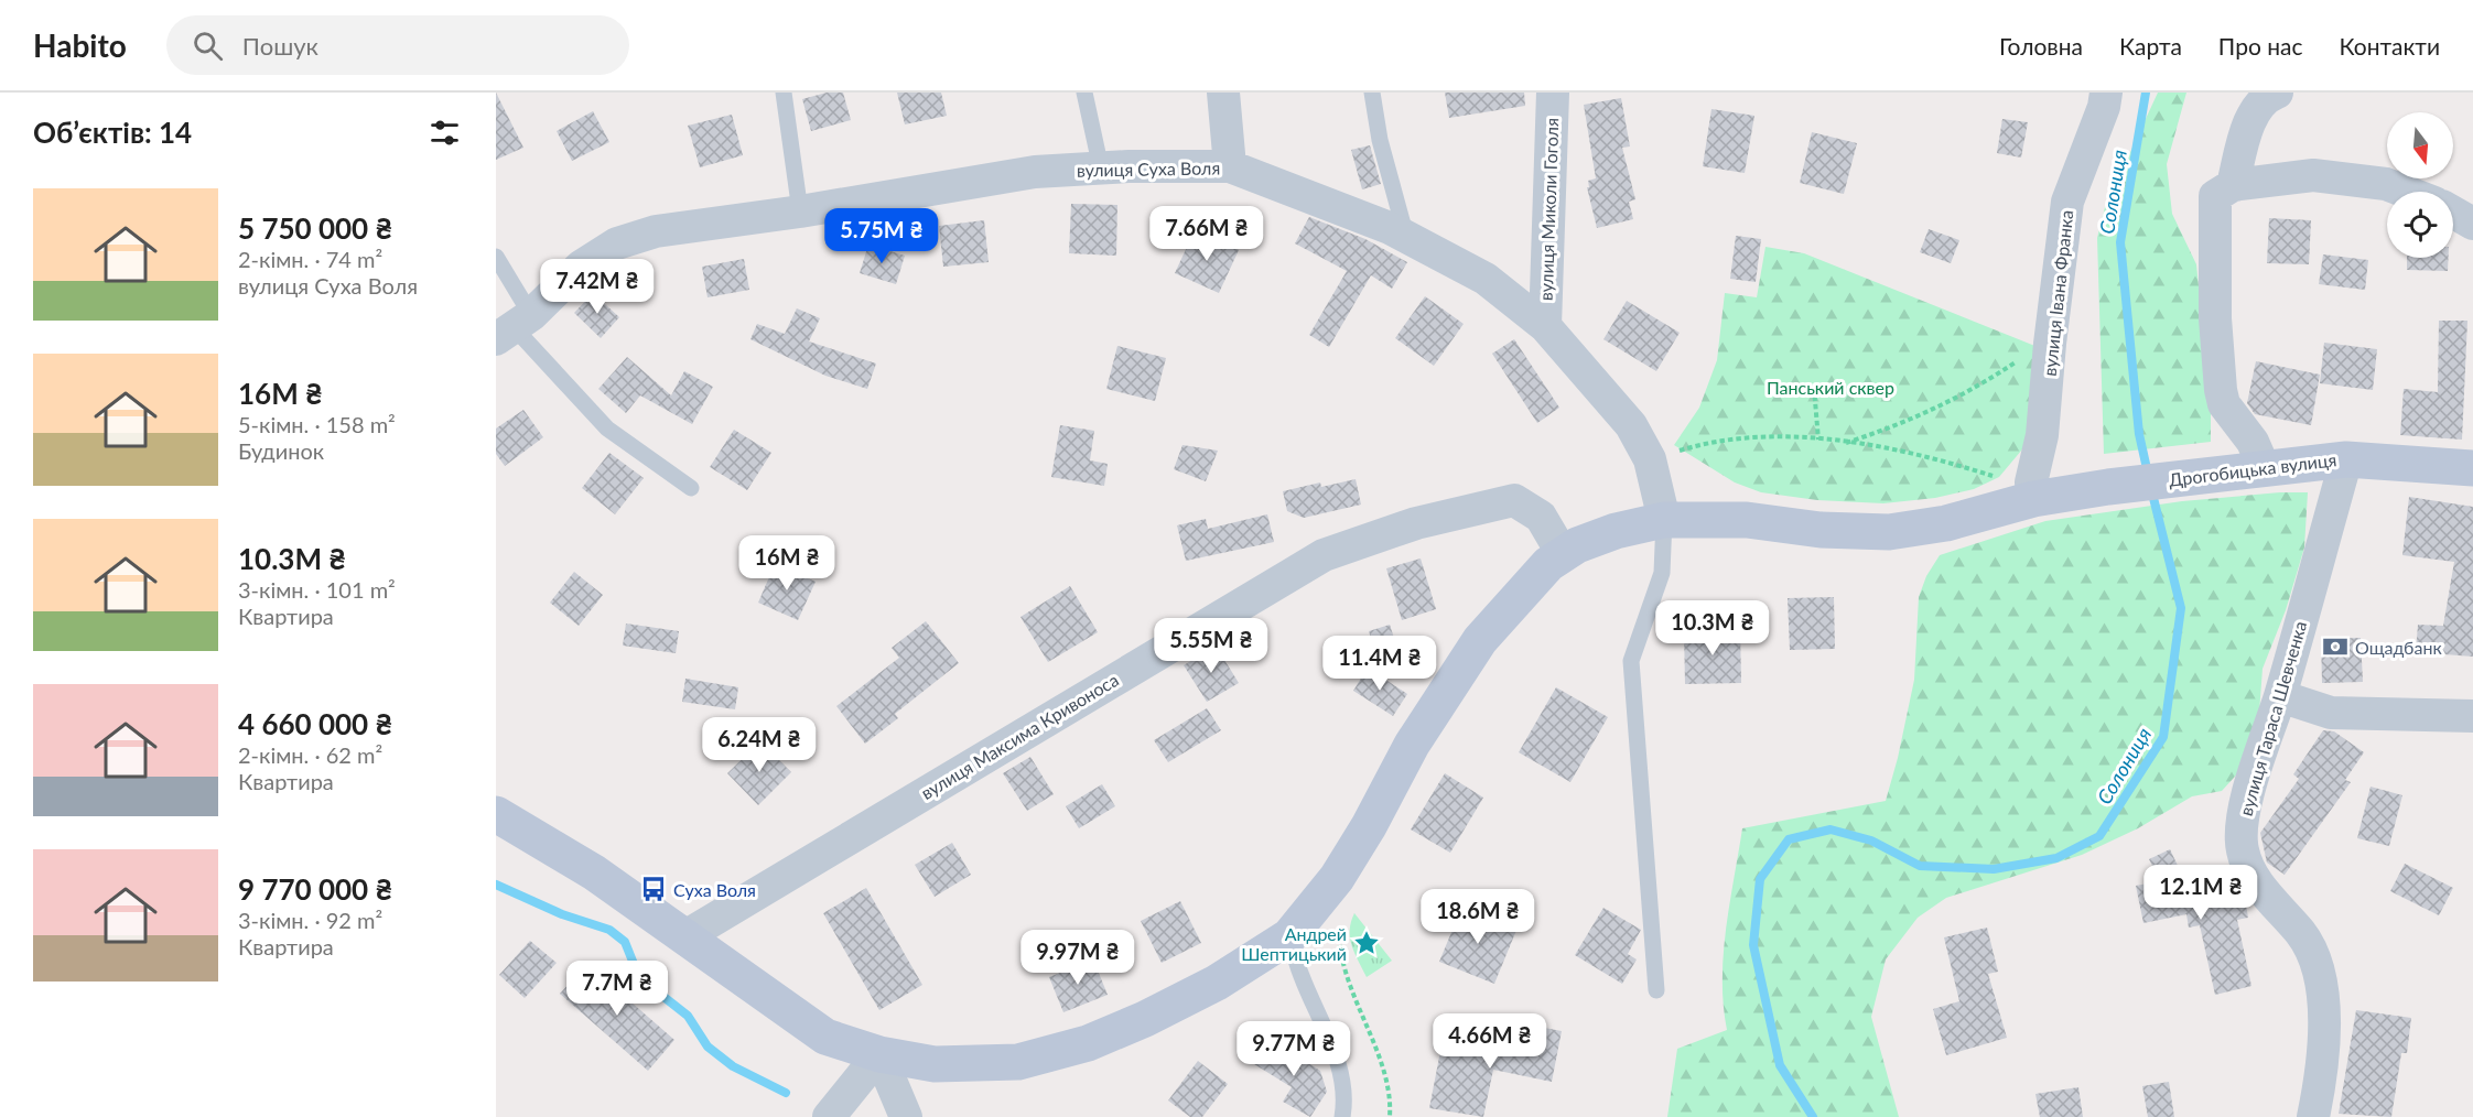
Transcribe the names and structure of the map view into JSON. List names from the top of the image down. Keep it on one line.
{"streets":{"street":["вулиця Суха Воля","вулиця Миколи Гоголя","вулиця Івана Франка","Дрогобицька вулиця","вулиця Тараса Шевченка","вулиця Максима Кривоноса"]},"crossings":[["вулиця Суха Воля","вулиця Миколи Гоголя"],["вулиця Суха Воля","Дрогобицька вулиця"],["вулиця Івана Франка","Дрогобицька вулиця"],["Дрогобицька вулиця","вулиця Тараса Шевченка"],["Дрогобицька вулиця","вулиця Максима Кривоноса"]],"water":["Солониця"],"parks":["Панський сквер"],"places":{"bank":["Ощадбанк"],"bus stop":["Суха Воля"],"place":["Андрей Шептицький"]},"north":"bottom","page":{"header":"Habito","search":"Пошук","nav":["Головна","Карта","Про нас","Контакти"],"heading":"Об’єктів: 14","list":[{"name":"5 750 000 ₴","note":"2-кімн. · 74 m² · вулиця Суха Воля"},{"name":"16M ₴","note":"5-кімн. · 158 m² · Будинок"},{"name":"10.3M ₴","note":"3-кімн. · 101 m² · Квартира"},{"name":"4 660 000 ₴","note":"2-кімн. · 62 m² · Квартира"},{"name":"9 770 000 ₴","note":"3-кімн. · 92 m² · Квартира"}],"price":["7.66M ₴","5.75M ₴","7.42M ₴","16M ₴","10.3M ₴","5.55M ₴","11.4M ₴","6.24M ₴","12.1M ₴","18.6M ₴","9.97M ₴","7.7M ₴","4.66M ₴","9.77M ₴"]}}
